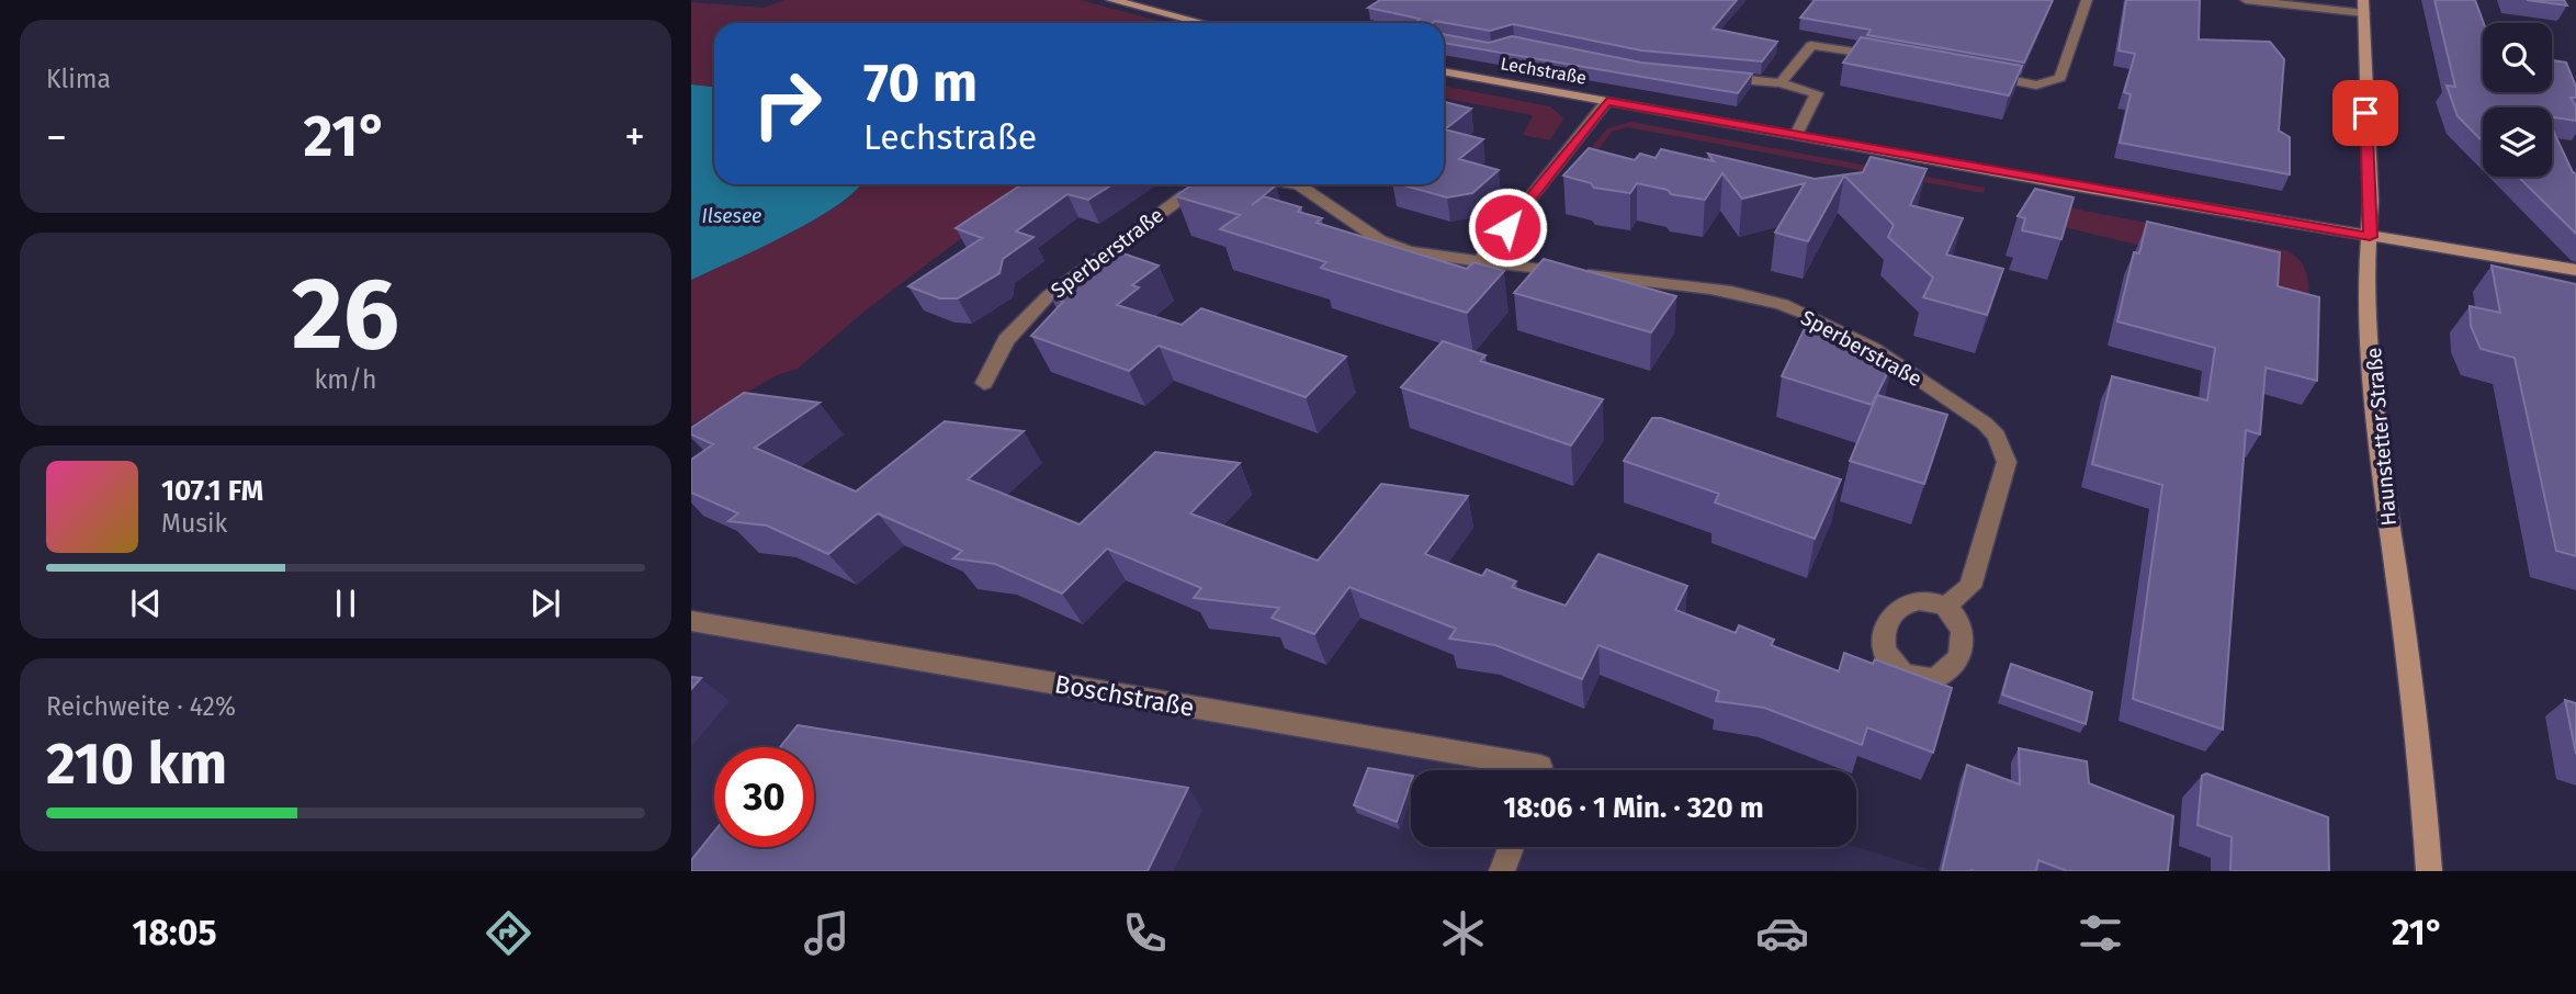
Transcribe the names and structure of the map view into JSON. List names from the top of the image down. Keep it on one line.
{"streets":{"main road":["Lechstraße","Haunstetter Straße"],"street":["Sperberstraße","Boschstraße"]},"crossings":[["Lechstraße","Haunstetter Straße"]],"water":["Ilsesee"],"page":{"tile":["Klima",["26","km/h"],["Reichweite · 42%","210 km"]],"turn":["70 m","Lechstraße"],"heat":["−","21°","+"],"song":["107.1 FM","Musik"],"limit":"30","trip":"18:06 · 1 Min. · 320 m","tabs":["18:05","21°"]}}
